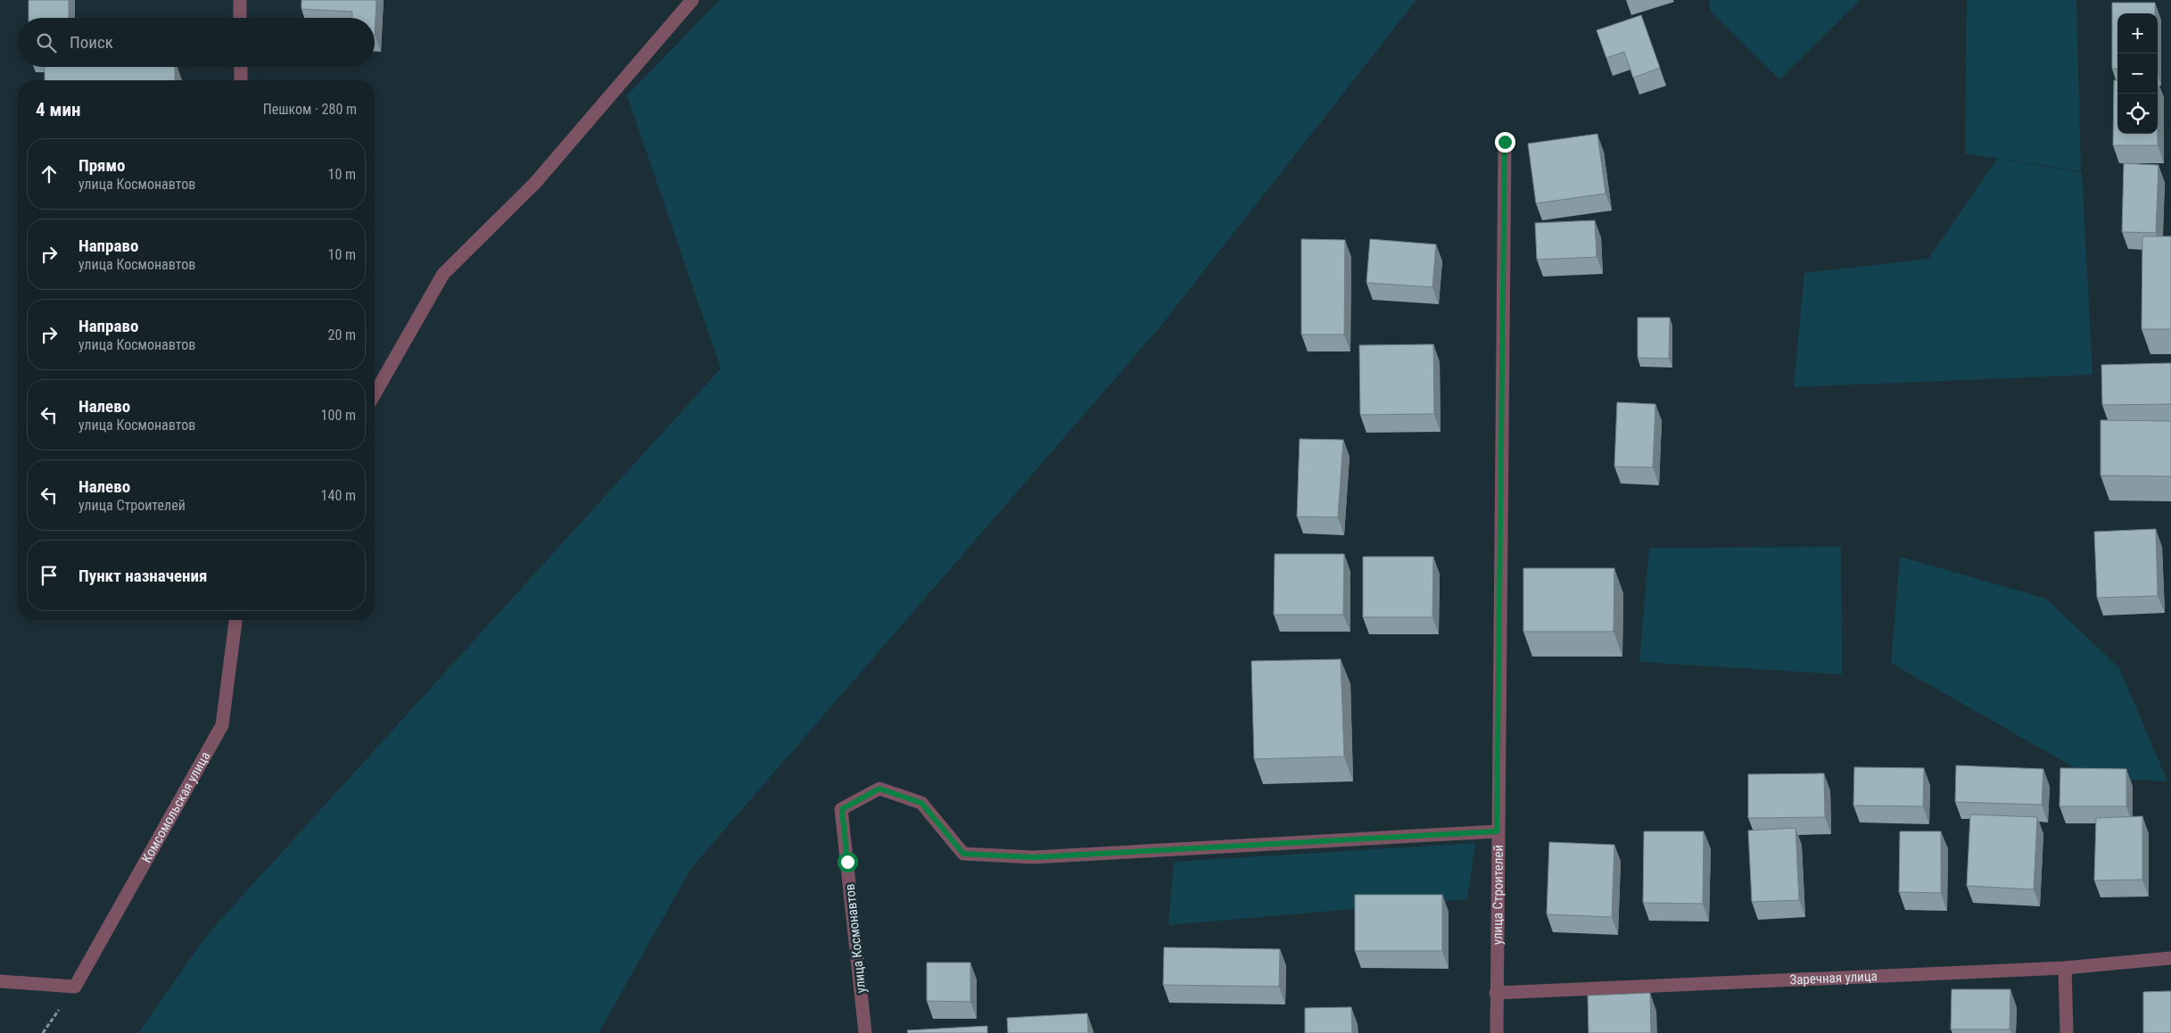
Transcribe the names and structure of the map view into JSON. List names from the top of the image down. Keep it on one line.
{"streets":{"street":["Комсомольская улица","улица Строителей","улица Космонавтов","Заречная улица"]},"crossings":[["улица Строителей","улица Космонавтов"],["улица Строителей","Заречная улица"]],"page":{"map_buttons":["+","−"],"search":"Поиск","heading":["4 мин","Пешком · 280 m"],"list":[["Прямо","улица Космонавтов","10 m"],["Направо","улица Космонавтов","10 m"],["Направо","улица Космонавтов","20 m"],["Налево","улица Космонавтов","100 m"],["Налево","улица Строителей","140 m"],"Пункт назначения"]}}
